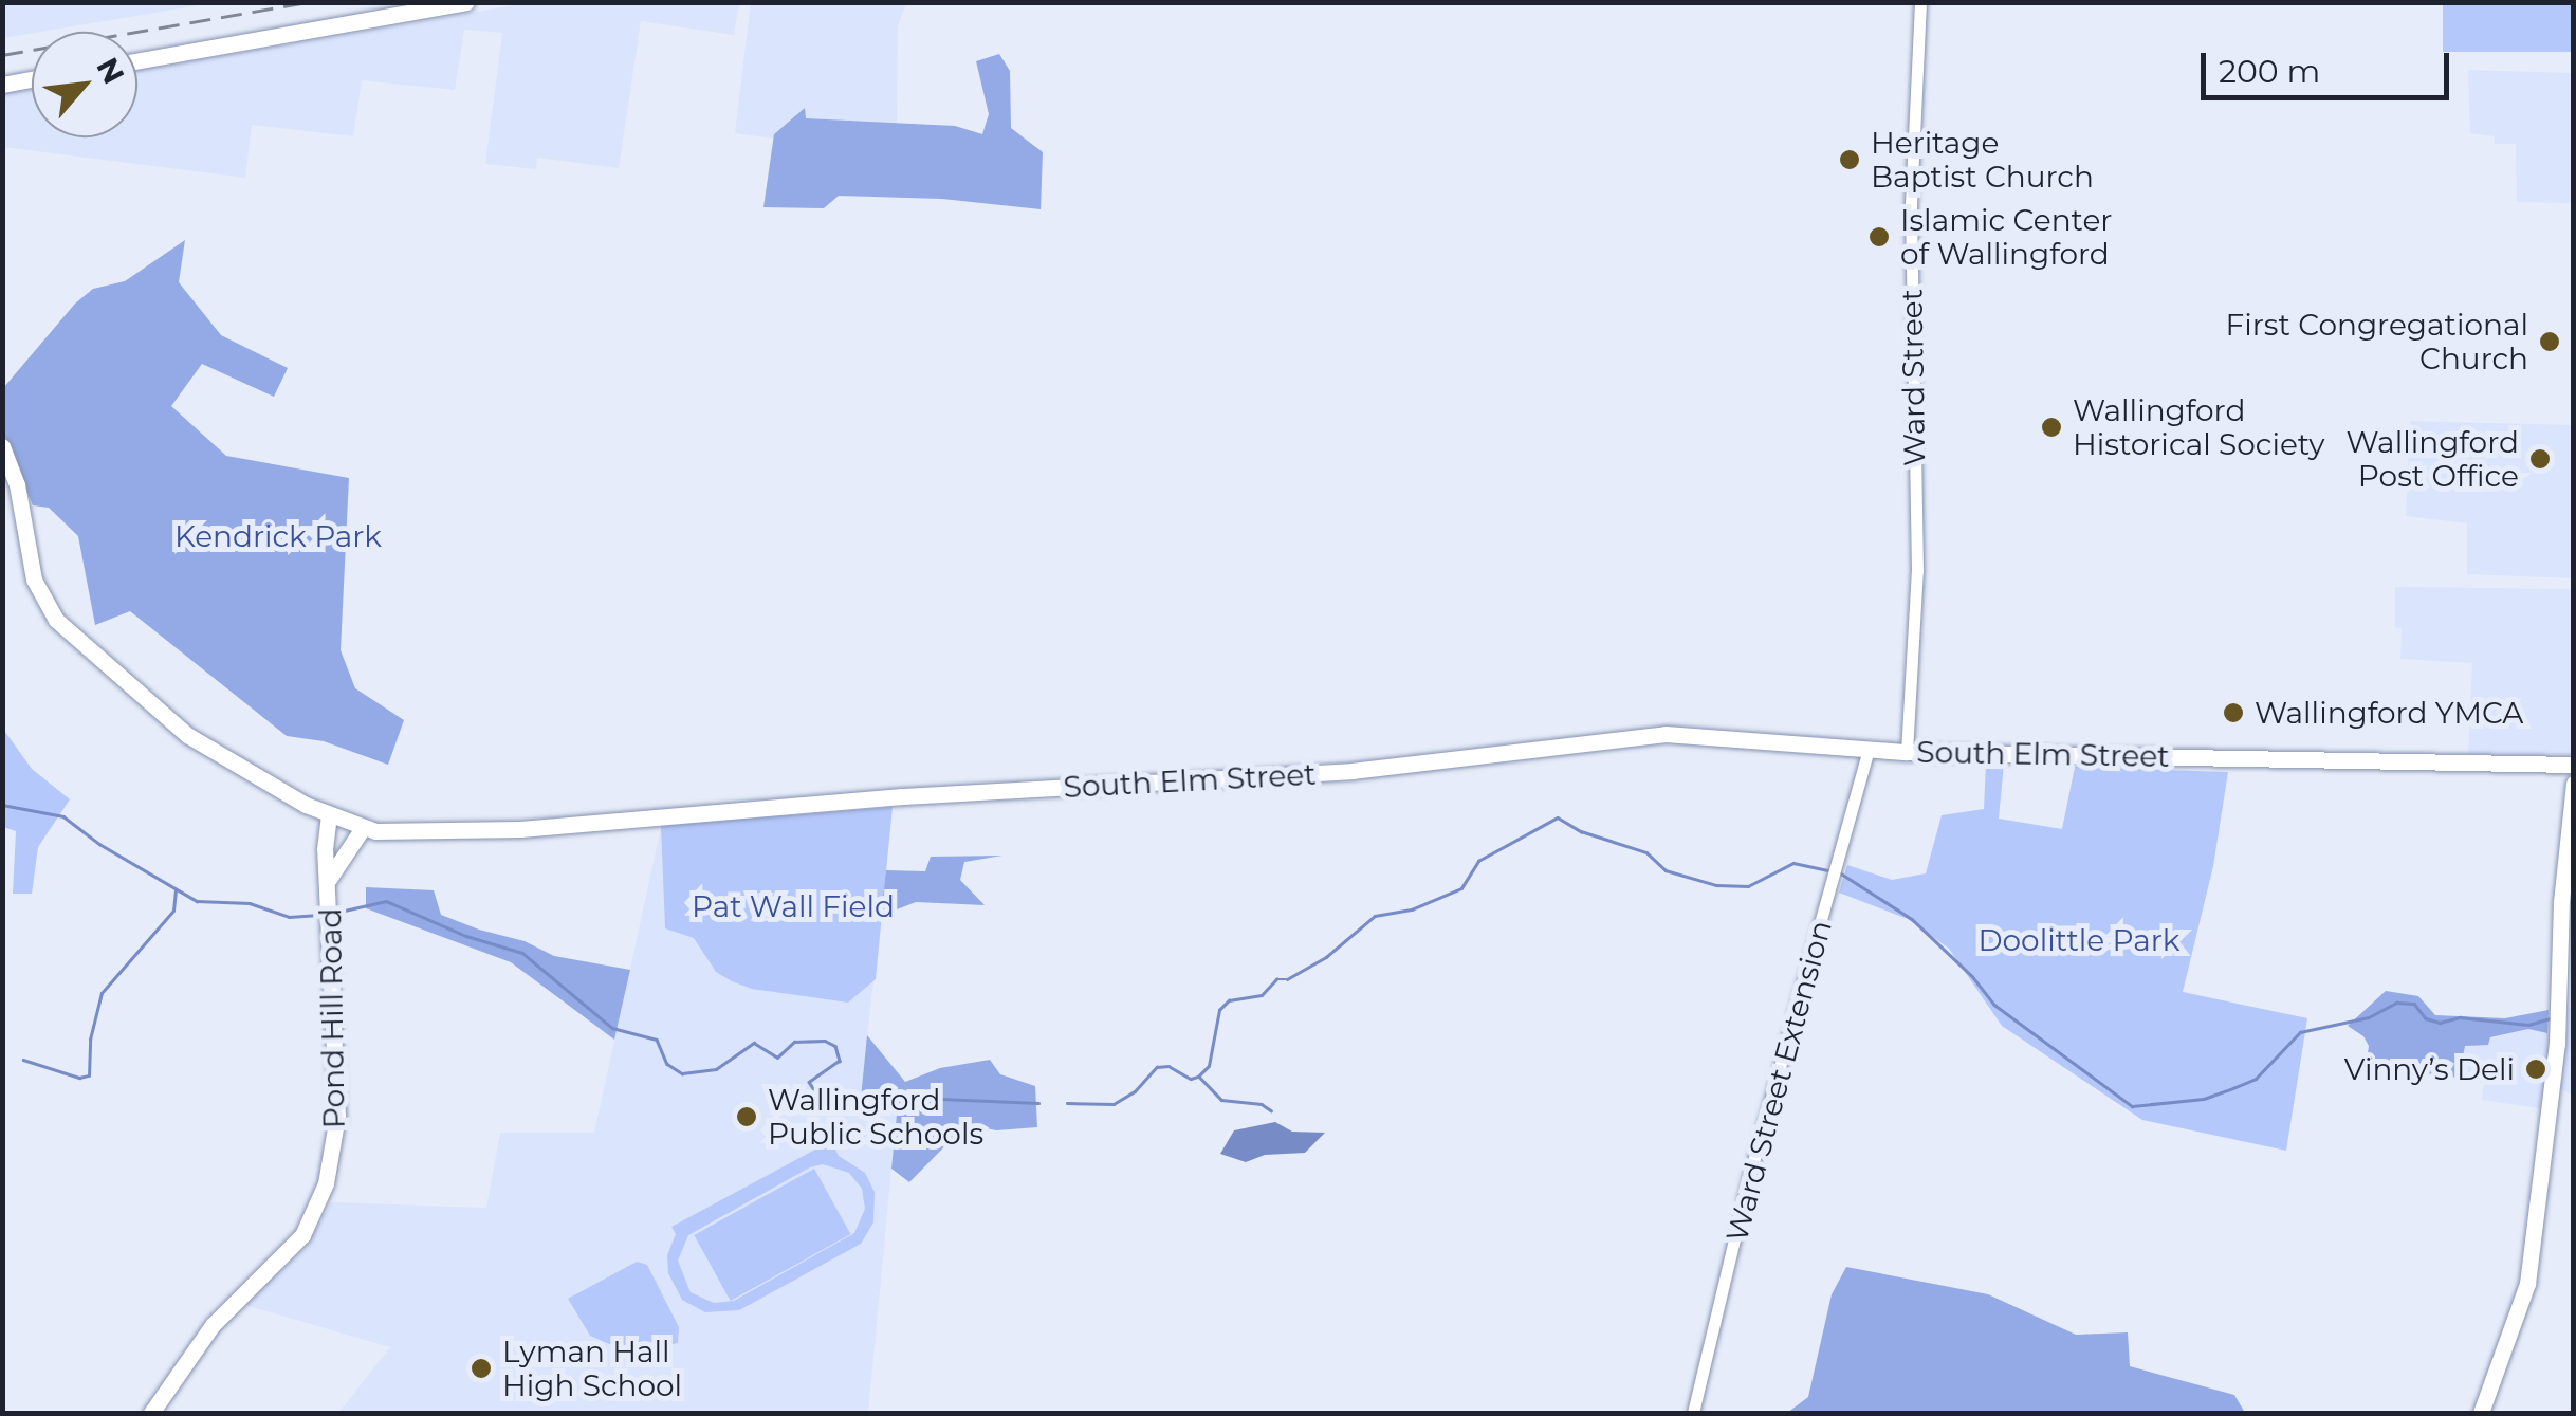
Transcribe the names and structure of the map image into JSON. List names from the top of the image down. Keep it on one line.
{"streets":{"main road":["South Elm Street","Pond Hill Road"],"street":["Ward Street","Ward Street Extension"]},"crossings":[["Ward Street","South Elm Street"],["South Elm Street","Pond Hill Road"],["South Elm Street","Ward Street Extension"]],"parks":["Kendrick Park","Pat Wall Field","Doolittle Park"],"places":["Heritage Baptist Church","Islamic Center of Wallingford","First Congregational Church","Wallingford Historical Society","Wallingford Post Office","Wallingford YMCA","Vinny’s Deli","Wallingford Public Schools","Lyman Hall High School"],"scale_bar":"200 m","north":"top right"}
